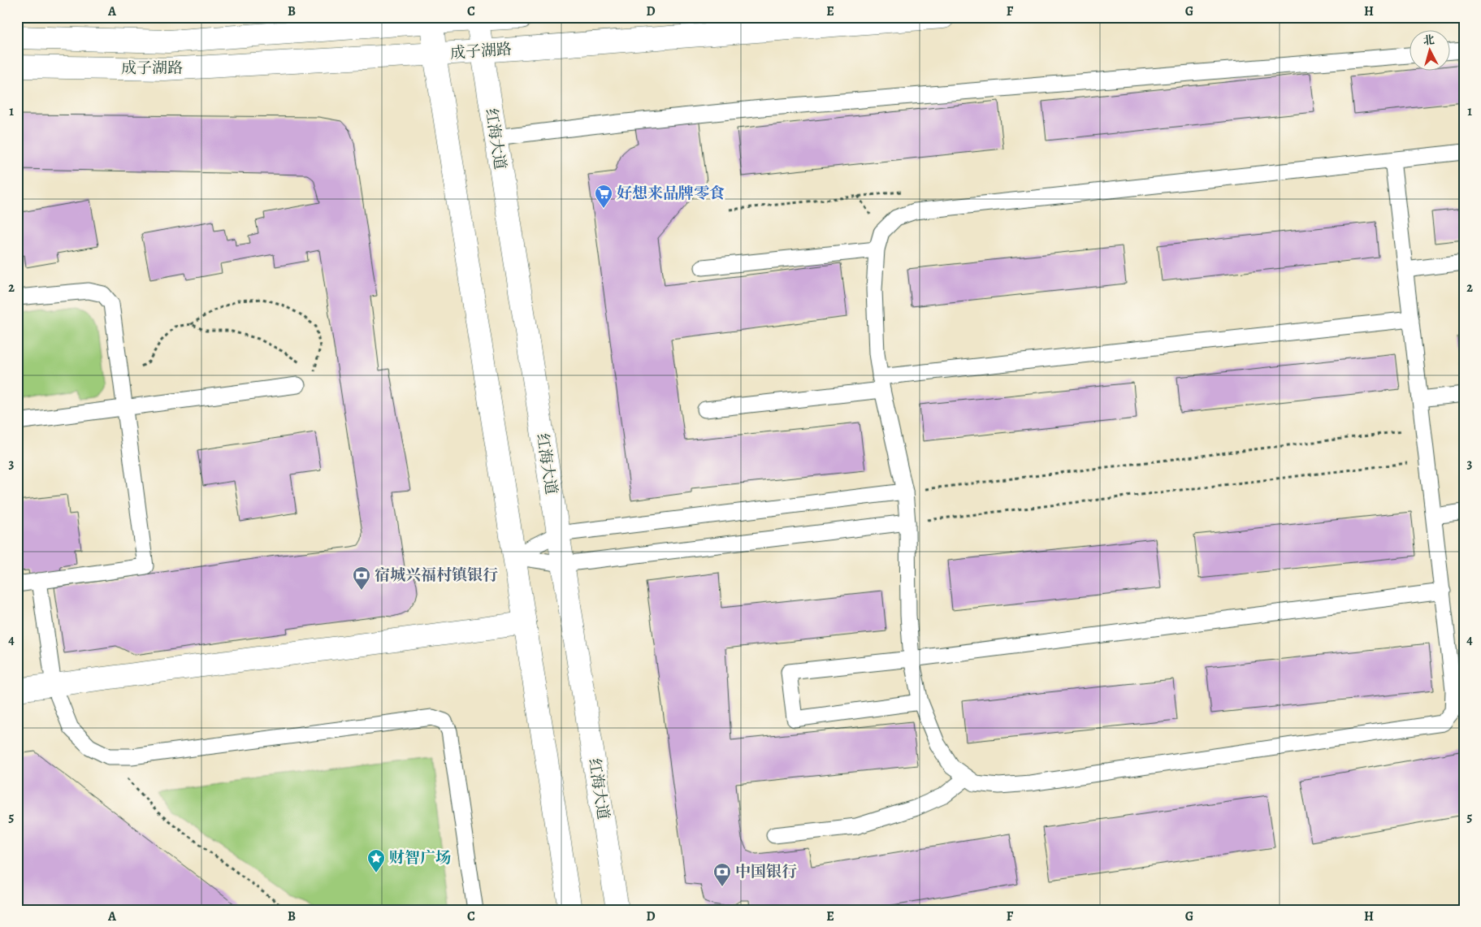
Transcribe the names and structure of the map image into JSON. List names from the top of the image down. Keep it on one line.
{"streets":{"street":["成子湖路","红海大道"]},"crossings":[["成子湖路","红海大道"]],"places":{"supermarket":["好想来品牌零食"],"bank":["宿城兴福村镇银行","中国银行"],"place":["财智广场"]},"north":"top","grid":{"columns":["A","B","C","D","E","F","G","H"],"rows":["1","2","3","4","5"]}}
